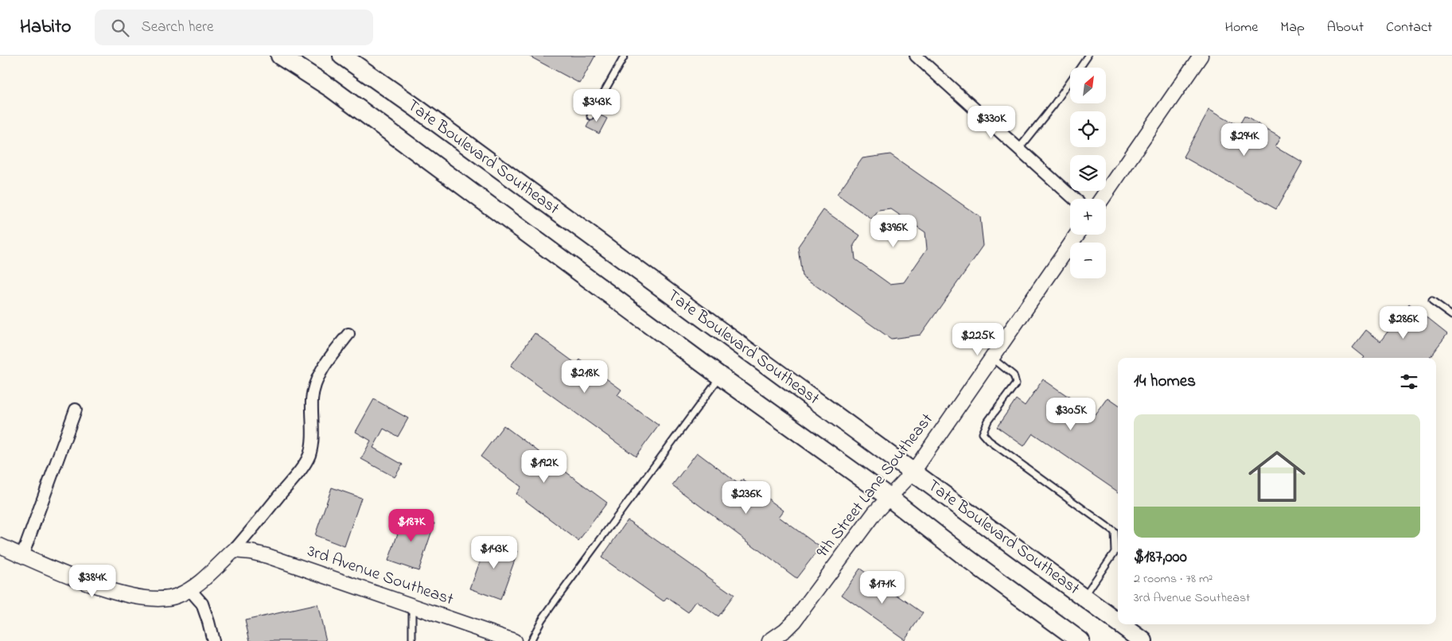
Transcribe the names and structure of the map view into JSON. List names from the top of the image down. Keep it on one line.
{"streets":{"main road":["Tate Boulevard Southeast"],"street":["9th Street Lane Southeast","3rd Avenue Southeast"]},"crossings":[["Tate Boulevard Southeast","9th Street Lane Southeast"]],"north":"top right","page":{"header":"Habito","search":"Search here","nav":["Home","Map","About","Contact"],"map_buttons":["+","−"],"price":["$343K","$330K","$294K","$396K","$286K","$225K","$218K","$305K","$192K","$236K","$187K","$143K","$384K","$171K"],"heading":"14 homes","list":[{"name":"$187,000","note":"2 rooms · 78 m² · 3rd Avenue Southeast"}]}}
